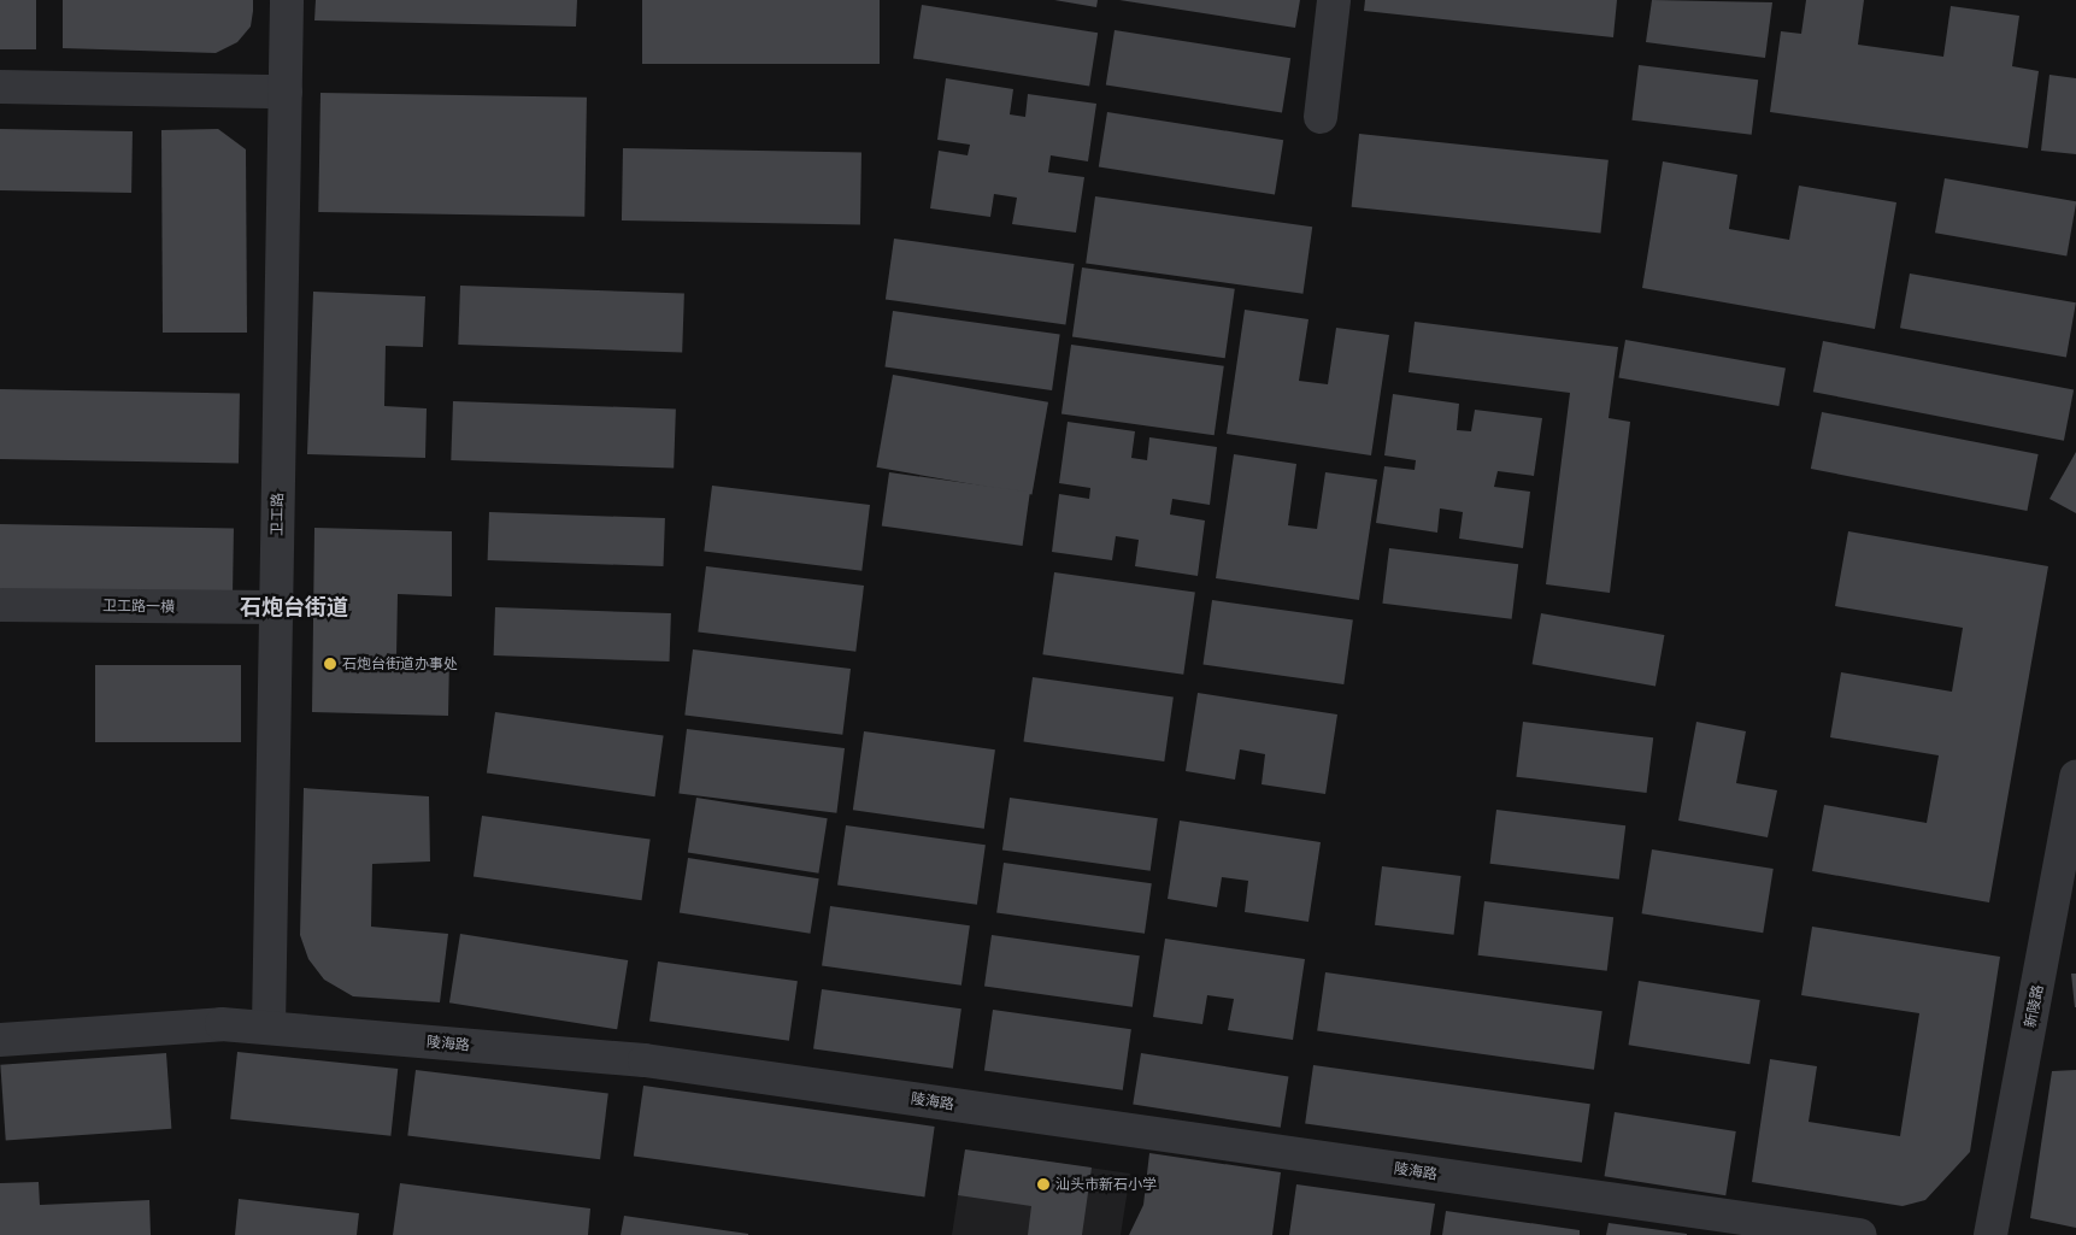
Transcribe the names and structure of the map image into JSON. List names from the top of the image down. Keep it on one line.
{"streets":{"street":["卫工路","卫工路一横","新陵路","陵海路"]},"crossings":[["卫工路","卫工路一横"],["卫工路","陵海路"]],"districts":["石炮台街道"],"places":["石炮台街道办事处","汕头市新石小学"]}
